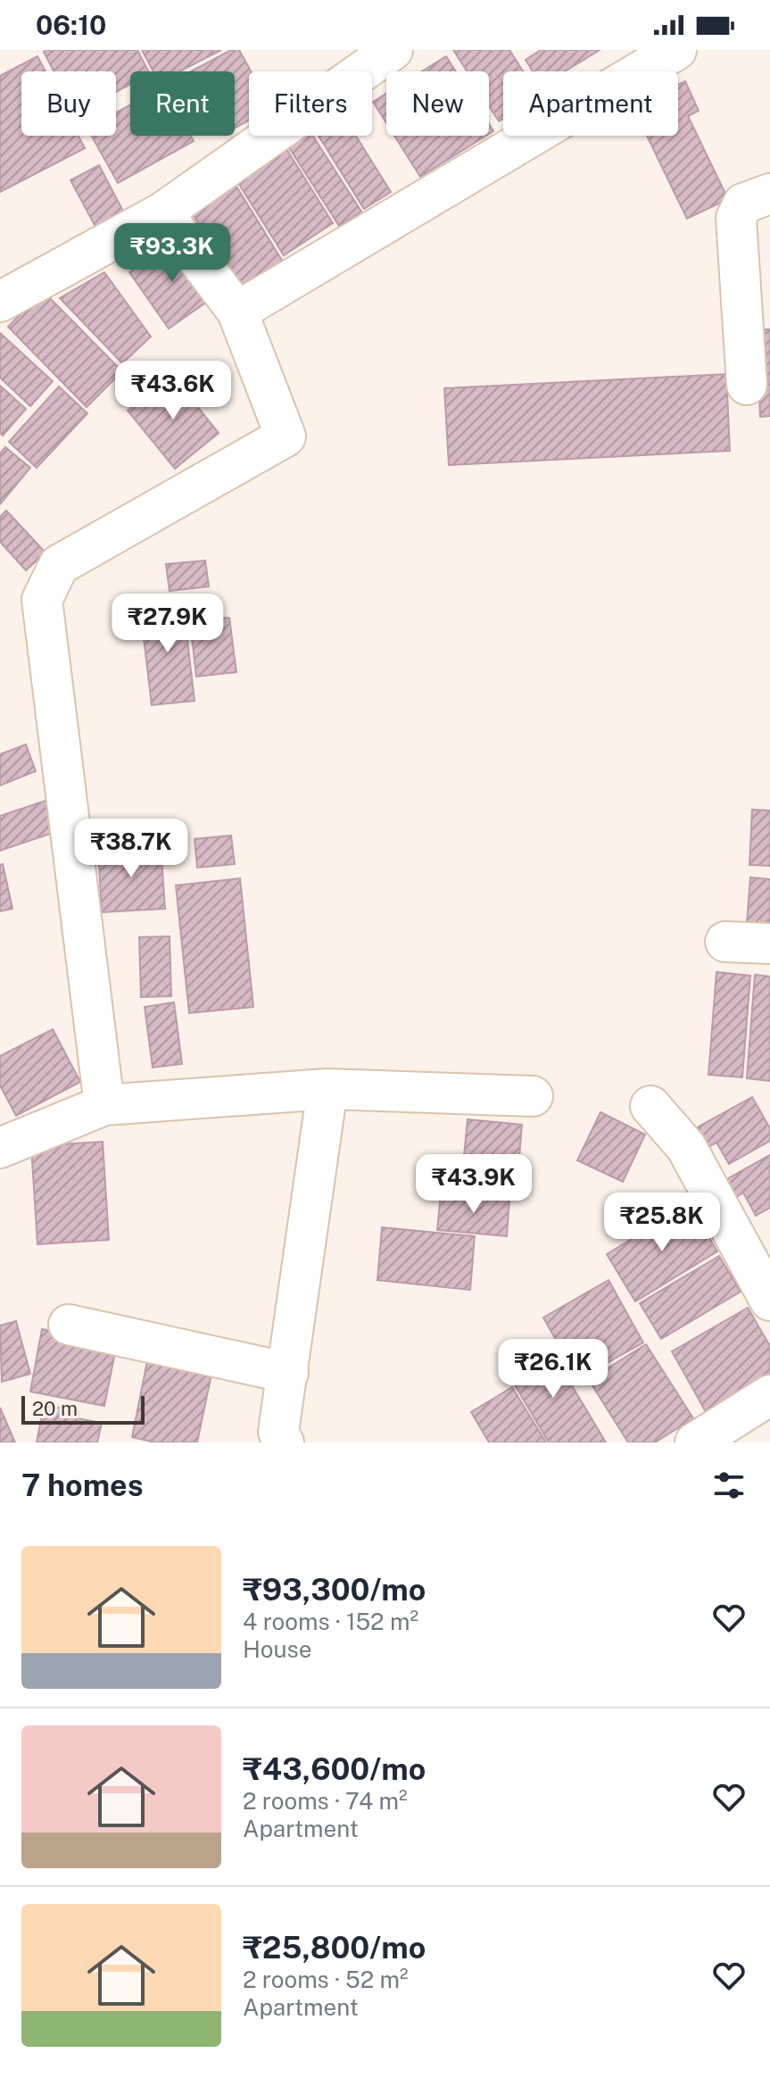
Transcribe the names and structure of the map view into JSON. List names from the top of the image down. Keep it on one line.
{"scale_bar":"20 m","page":{"status":"06:10","chip":["Buy","Rent","Filters","New","Apartment"],"price":["₹93.3K","₹43.6K","₹27.9K","₹38.7K","₹43.9K","₹25.8K","₹26.1K"],"scale":"20 m","heading":"7 homes","list":[{"name":"₹93,300/mo","note":"4 rooms · 152 m² · House"},{"name":"₹43,600/mo","note":"2 rooms · 74 m² · Apartment"},{"name":"₹25,800/mo","note":"2 rooms · 52 m² · Apartment"}]}}
